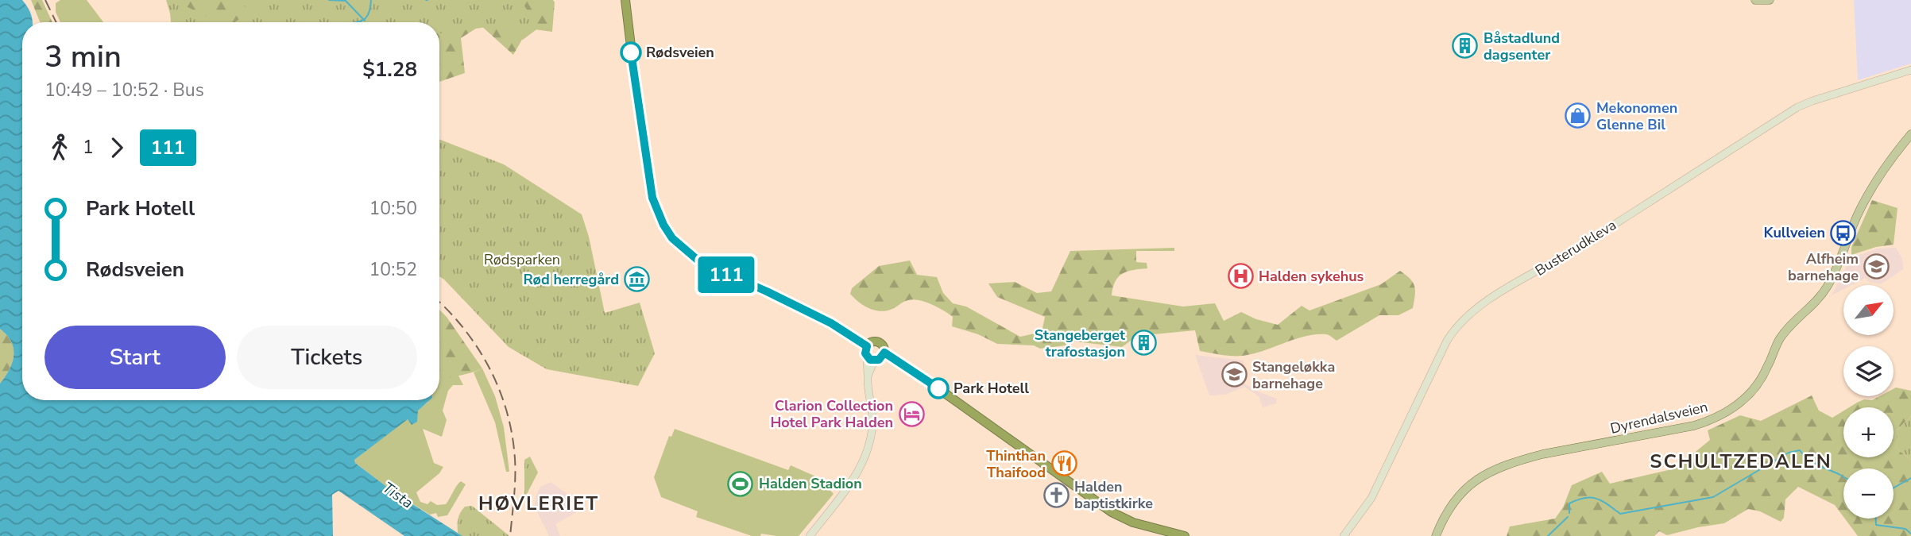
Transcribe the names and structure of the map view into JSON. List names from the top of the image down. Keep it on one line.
{"streets":{"main road":["Dyrendalsveien"],"street":["Busterudkleva"]},"districts":["SCHULTZEDALEN","HØVLERIET"],"water":["Tista"],"parks":["Rødsparken"],"places":{"building":["Båstadlund dagsenter","Stangeberget trafostasjon"],"other":["Rødsveien","Park Hotell"],"shop":["Mekonomen Glenne Bil"],"bus stop":["Kullveien"],"school or university":["Alfheim barnehage","Stangeløkka barnehage"],"hospital":["Halden sykehus"],"museum":["Rød herregård"],"hotel":["Clarion Collection Hotel Park Halden"],"restaurant":["Thinthan Thaifood"],"sports":["Halden Stadion"],"church":["Halden baptistkirke"]},"lines":["bus line 111"],"north":"top right","page":{"on_map":"111","heading":["3 min","10:49 – 10:52 · Bus","$1.28"],"legs":["1","111"],"list":[{"name":"Park Hotell","value":"10:50"},{"name":"Rødsveien","value":"10:52"}],"map_buttons":["+","−"],"buttons":["Start","Tickets"]}}
